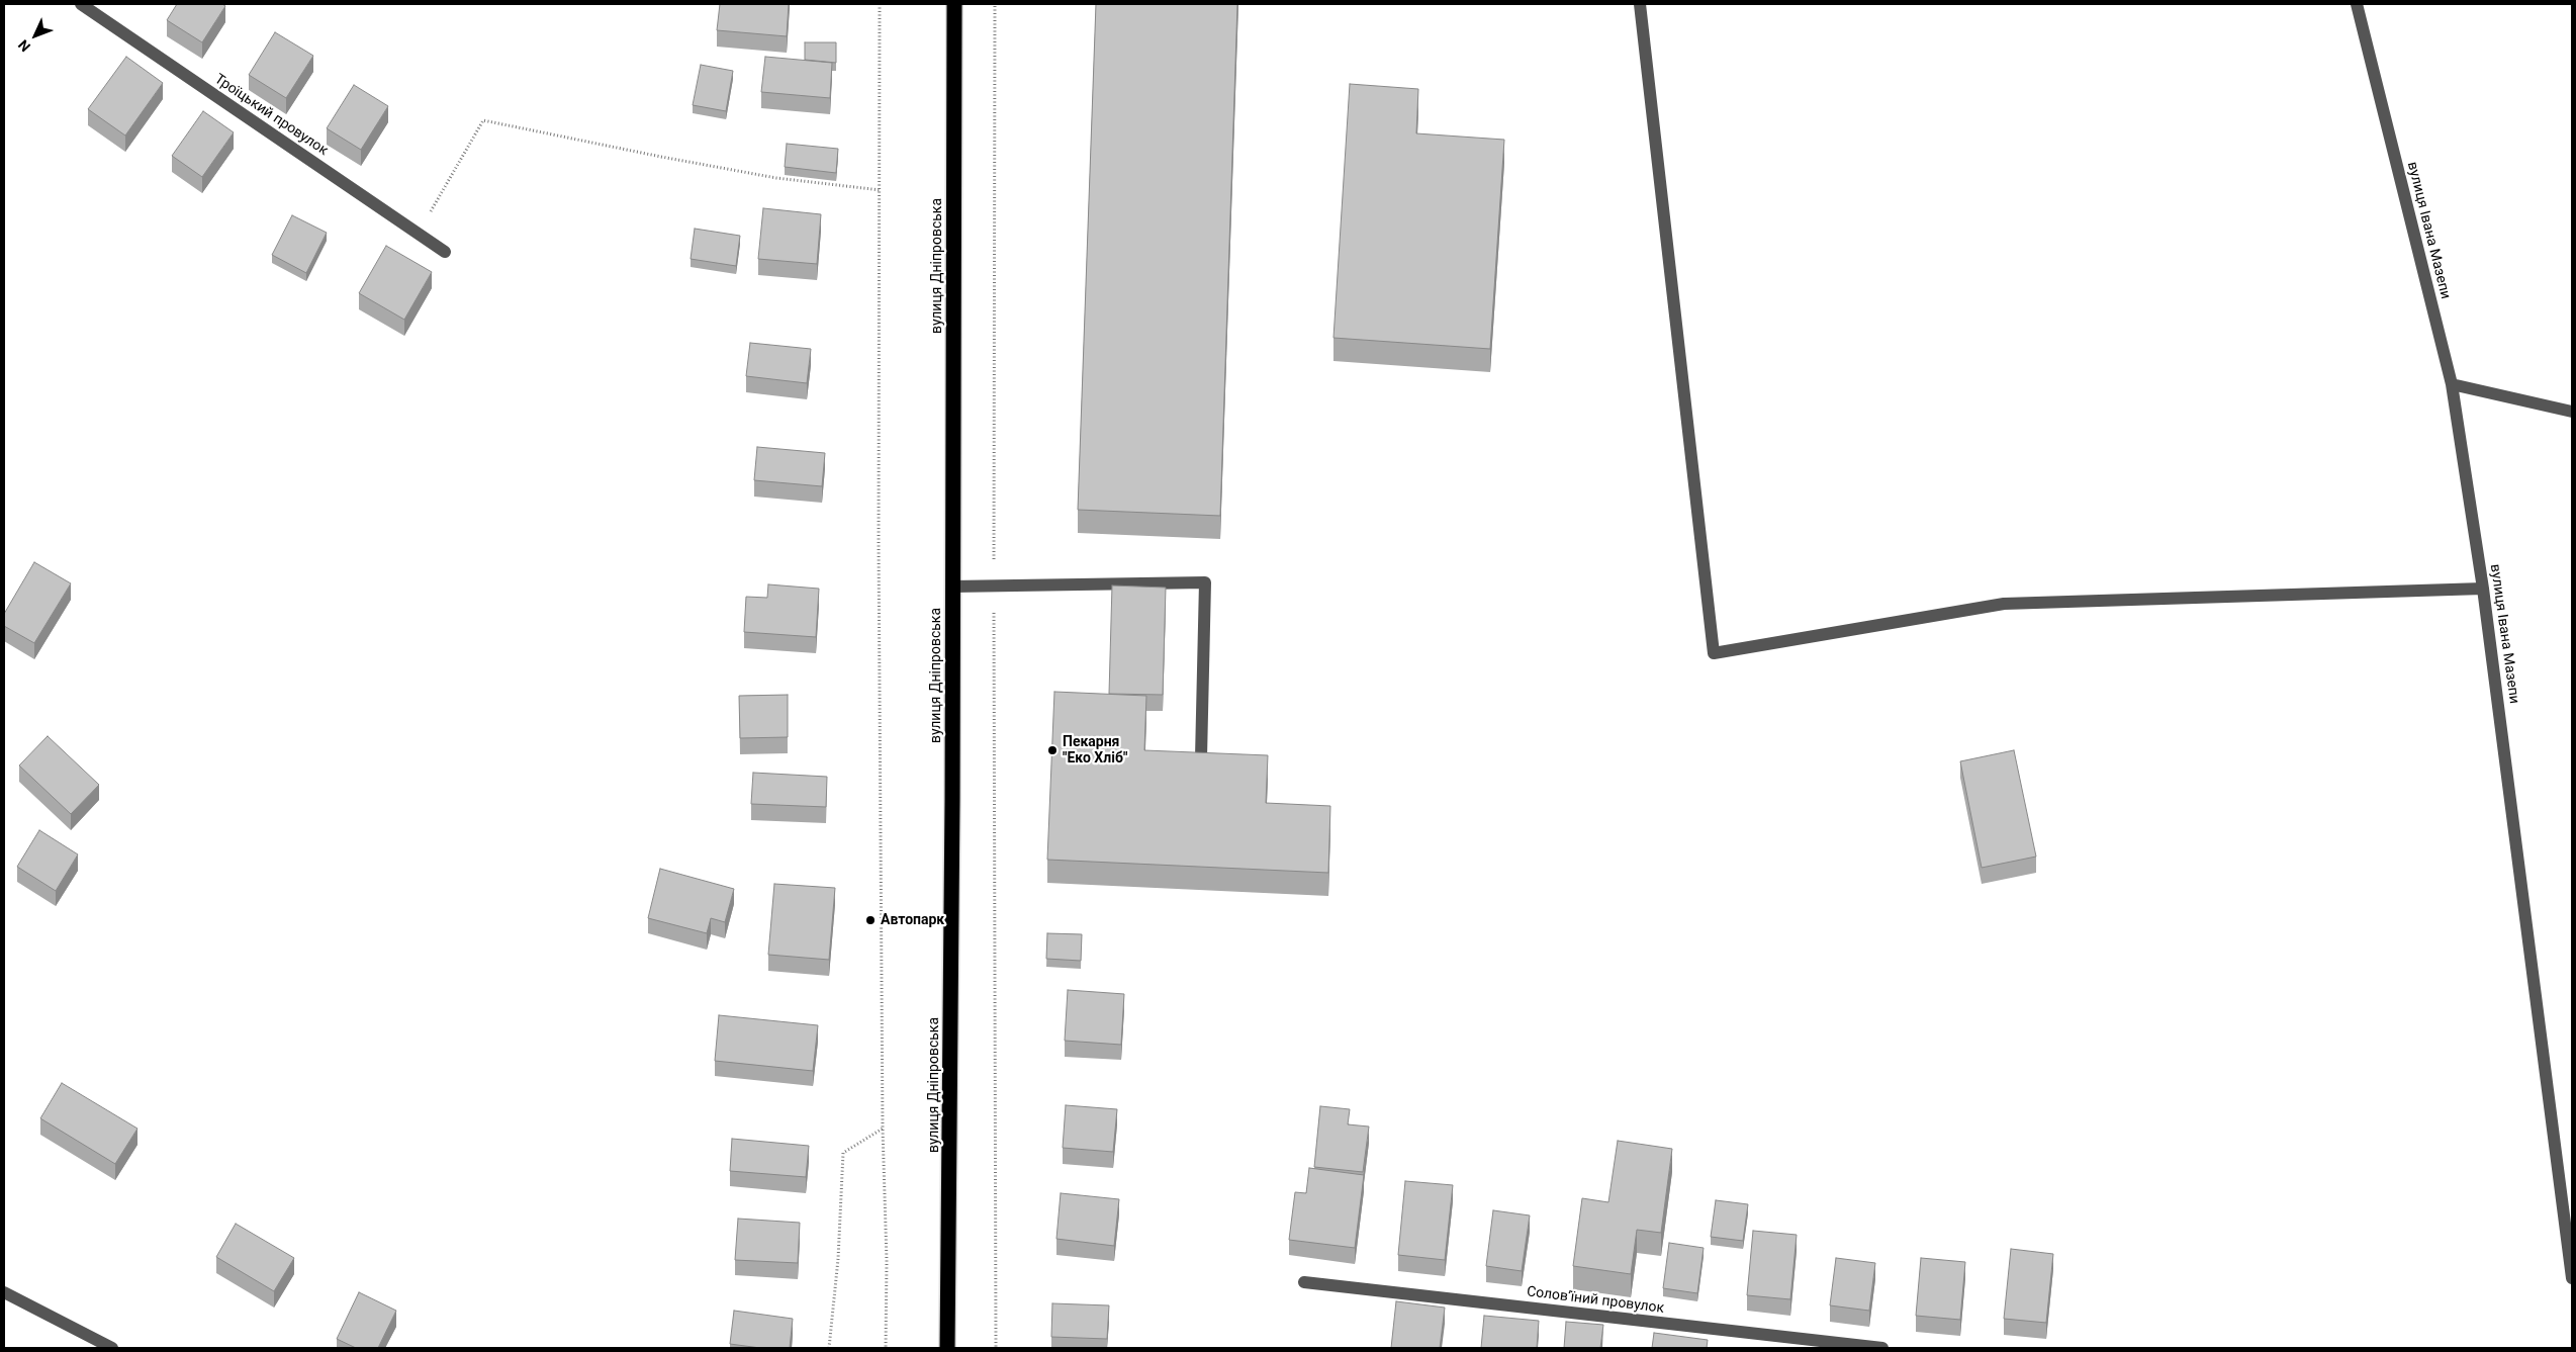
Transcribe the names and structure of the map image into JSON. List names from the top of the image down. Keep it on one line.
{"streets":{"highway":["вулиця Дніпровська"],"street":["Троїцький провулок","вулиця Івана Мазепи","Соловʼїний провулок"]},"places":["Пекарня \"Еко Хліб\"","Автопарк"],"north":"bottom left"}
